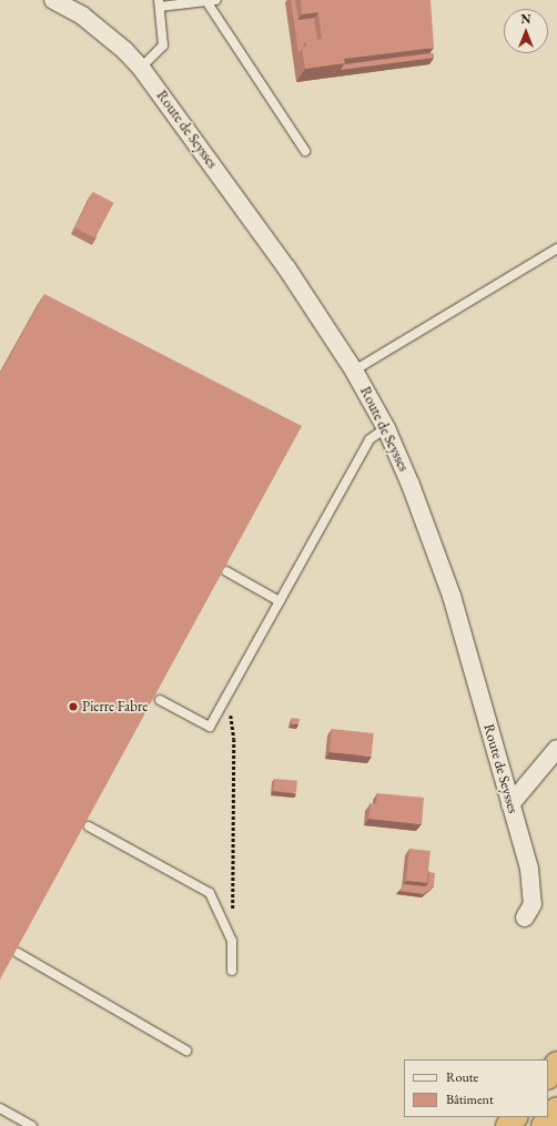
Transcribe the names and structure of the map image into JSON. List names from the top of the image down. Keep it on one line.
{"streets":{"street":["Route de Seysses"]},"places":["Pierre Fabre"],"legend":["Route","Bâtiment"],"north":"top"}
